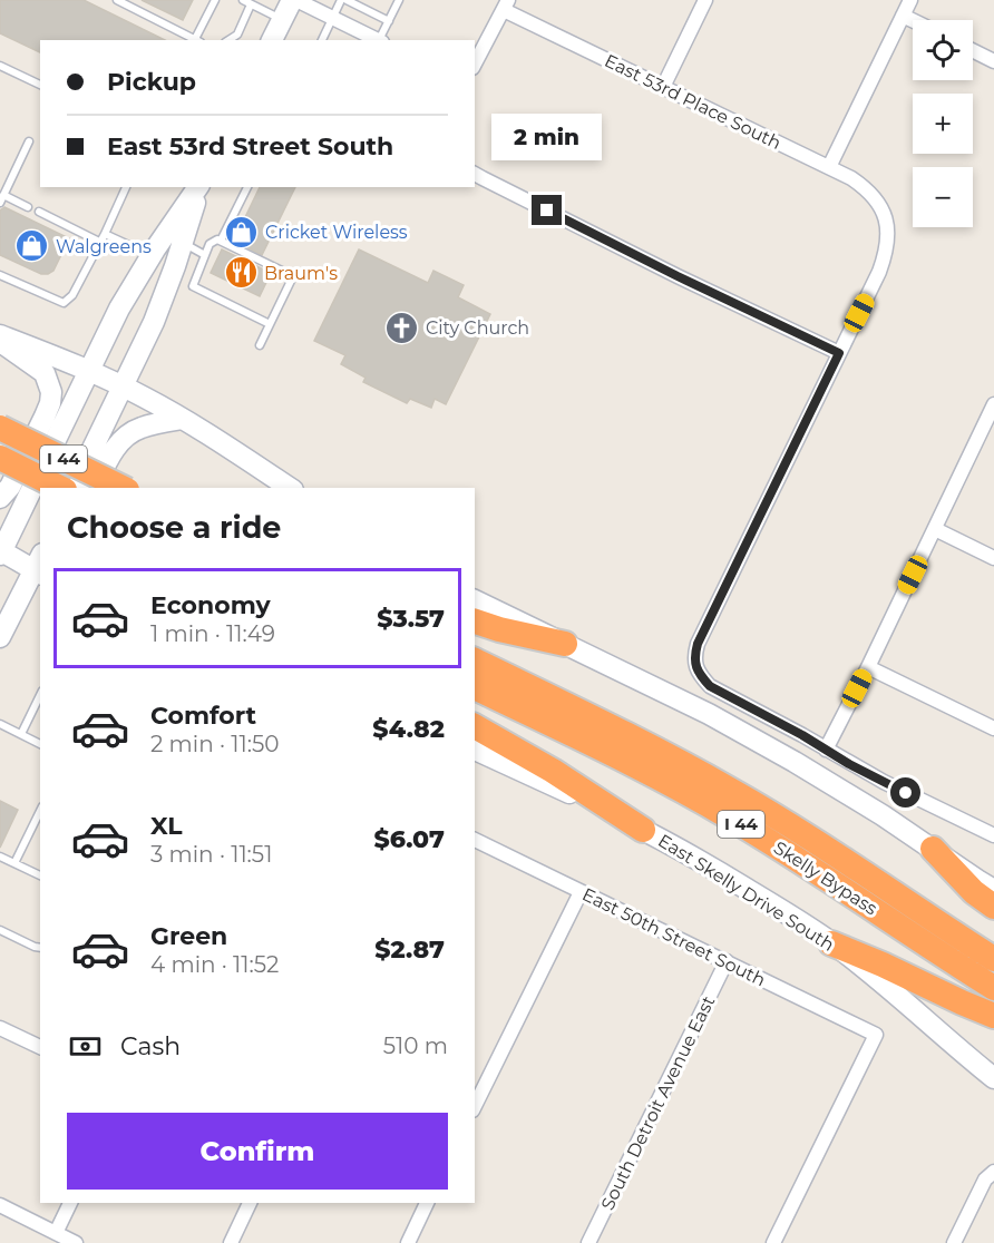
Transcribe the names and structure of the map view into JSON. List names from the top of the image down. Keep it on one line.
{"streets":{"highway":["I 44","Skelly Bypass"],"main road":["East Skelly Drive South"],"street":["East 53rd Place South","East 50th Street South","South Detroit Avenue East"]},"crossings":[["East 50th Street South","South Detroit Avenue East"]],"places":{"shop":["Cricket Wireless","Walgreens"],"restaurant":["Braum's"],"church":["City Church"]},"page":{"map_buttons":["+","−"],"banner":["Pickup","East 53rd Street South"],"bubble":"2 min","heading":"Choose a ride","list":[{"name":"Economy","note":"1 min · 11:49","value":"$3.57"},{"name":"Comfort","note":"2 min · 11:50","value":"$4.82"},{"name":"XL","note":"3 min · 11:51","value":"$6.07"},{"name":"Green","note":"4 min · 11:52","value":"$2.87"}],"pay":["Cash","510 m"],"buttons":"Confirm"}}
